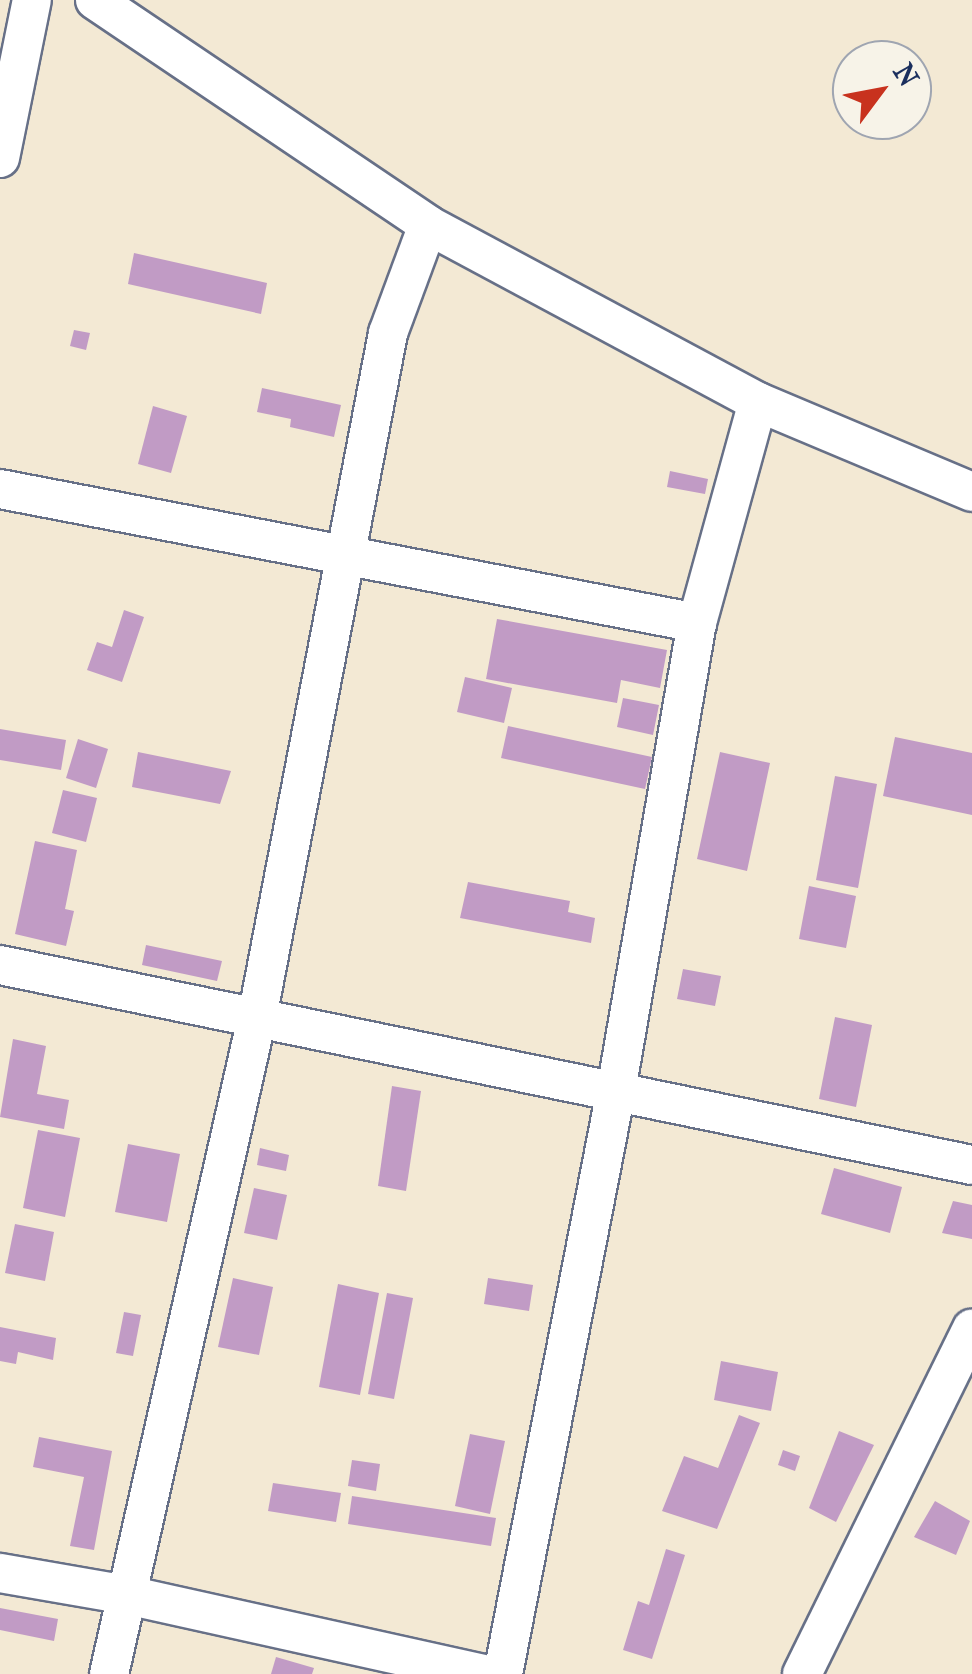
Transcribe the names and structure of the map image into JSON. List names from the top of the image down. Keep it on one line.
{"north":"top right"}
